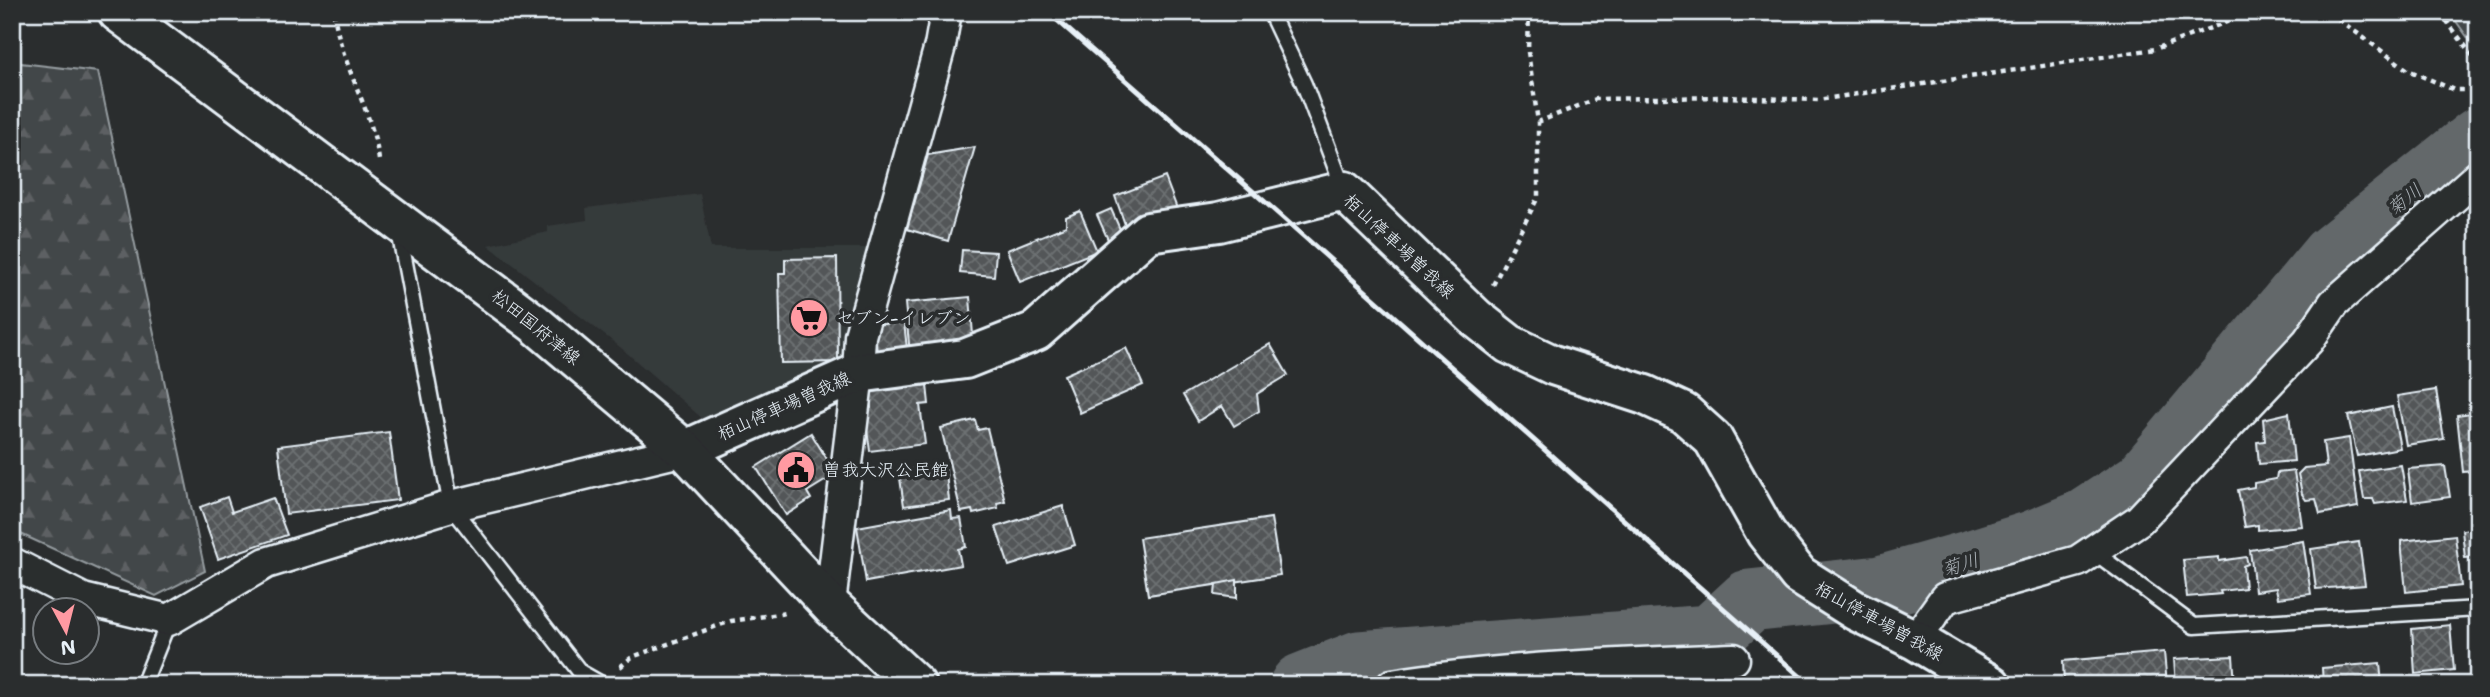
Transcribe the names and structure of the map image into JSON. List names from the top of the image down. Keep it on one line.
{"streets":{"main road":["栢山停車場曽我線","松田国府津線"]},"crossings":[["栢山停車場曽我線","松田国府津線"]],"water":["菊川"],"places":{"supermarket":["セブン-イレブン"],"public building":["曽我大沢公民館"]},"north":"bottom"}
